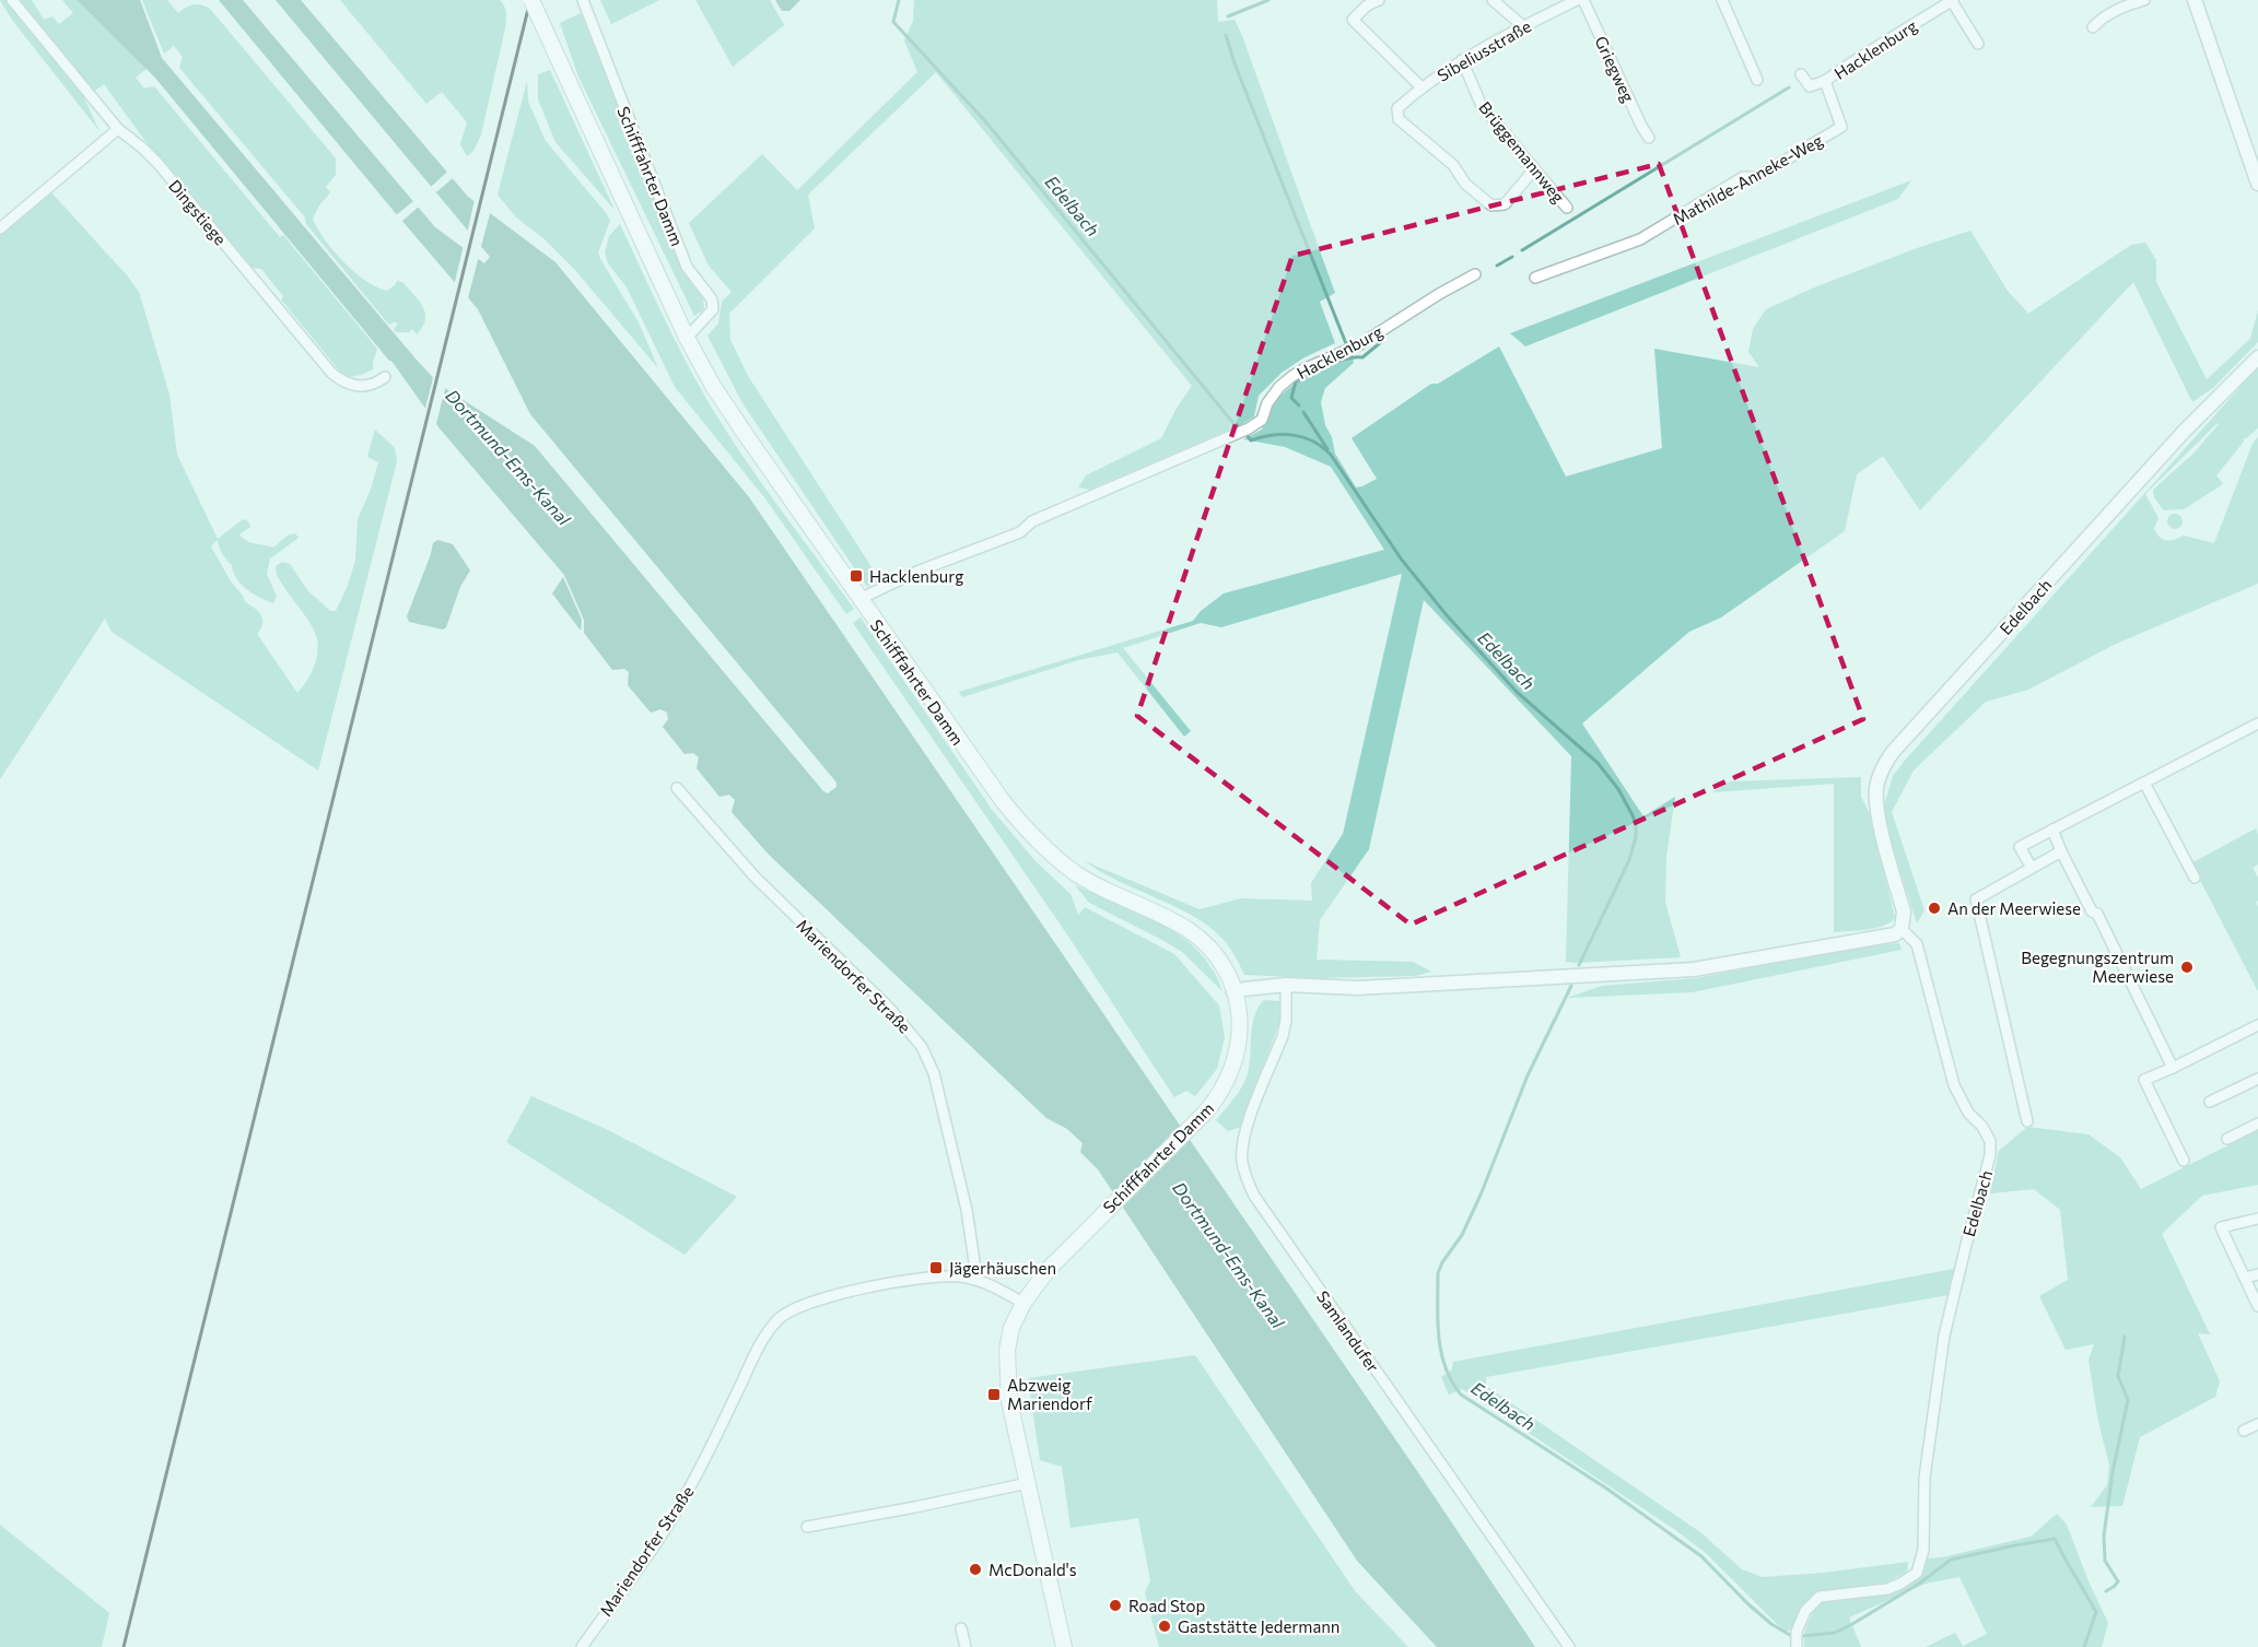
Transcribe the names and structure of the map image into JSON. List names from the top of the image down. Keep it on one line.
{"streets":{"main road":["Schifffahrter Damm"],"street":["Hacklenburg","Sibeliusstraße","Griegweg","Brüggemannweg","Mathilde-Anneke-Weg","Dingstiege","Edelbach","Mariendorfer Straße","Samlandufer"]},"crossings":[["Hacklenburg","Schifffahrter Damm"],["Hacklenburg","Mathilde-Anneke-Weg"],["Sibeliusstraße","Brüggemannweg"],["Schifffahrter Damm","Mariendorfer Straße"]],"water":["Edelbach","Dortmund-Ems-Kanal"],"places":{"transit":["Hacklenburg","Jägerhäuschen","Abzweig Mariendorf"],"other":["An der Meerwiese","Begegnungszentrum Meerwiese","McDonald's","Road Stop","Gaststätte Jedermann"]}}
